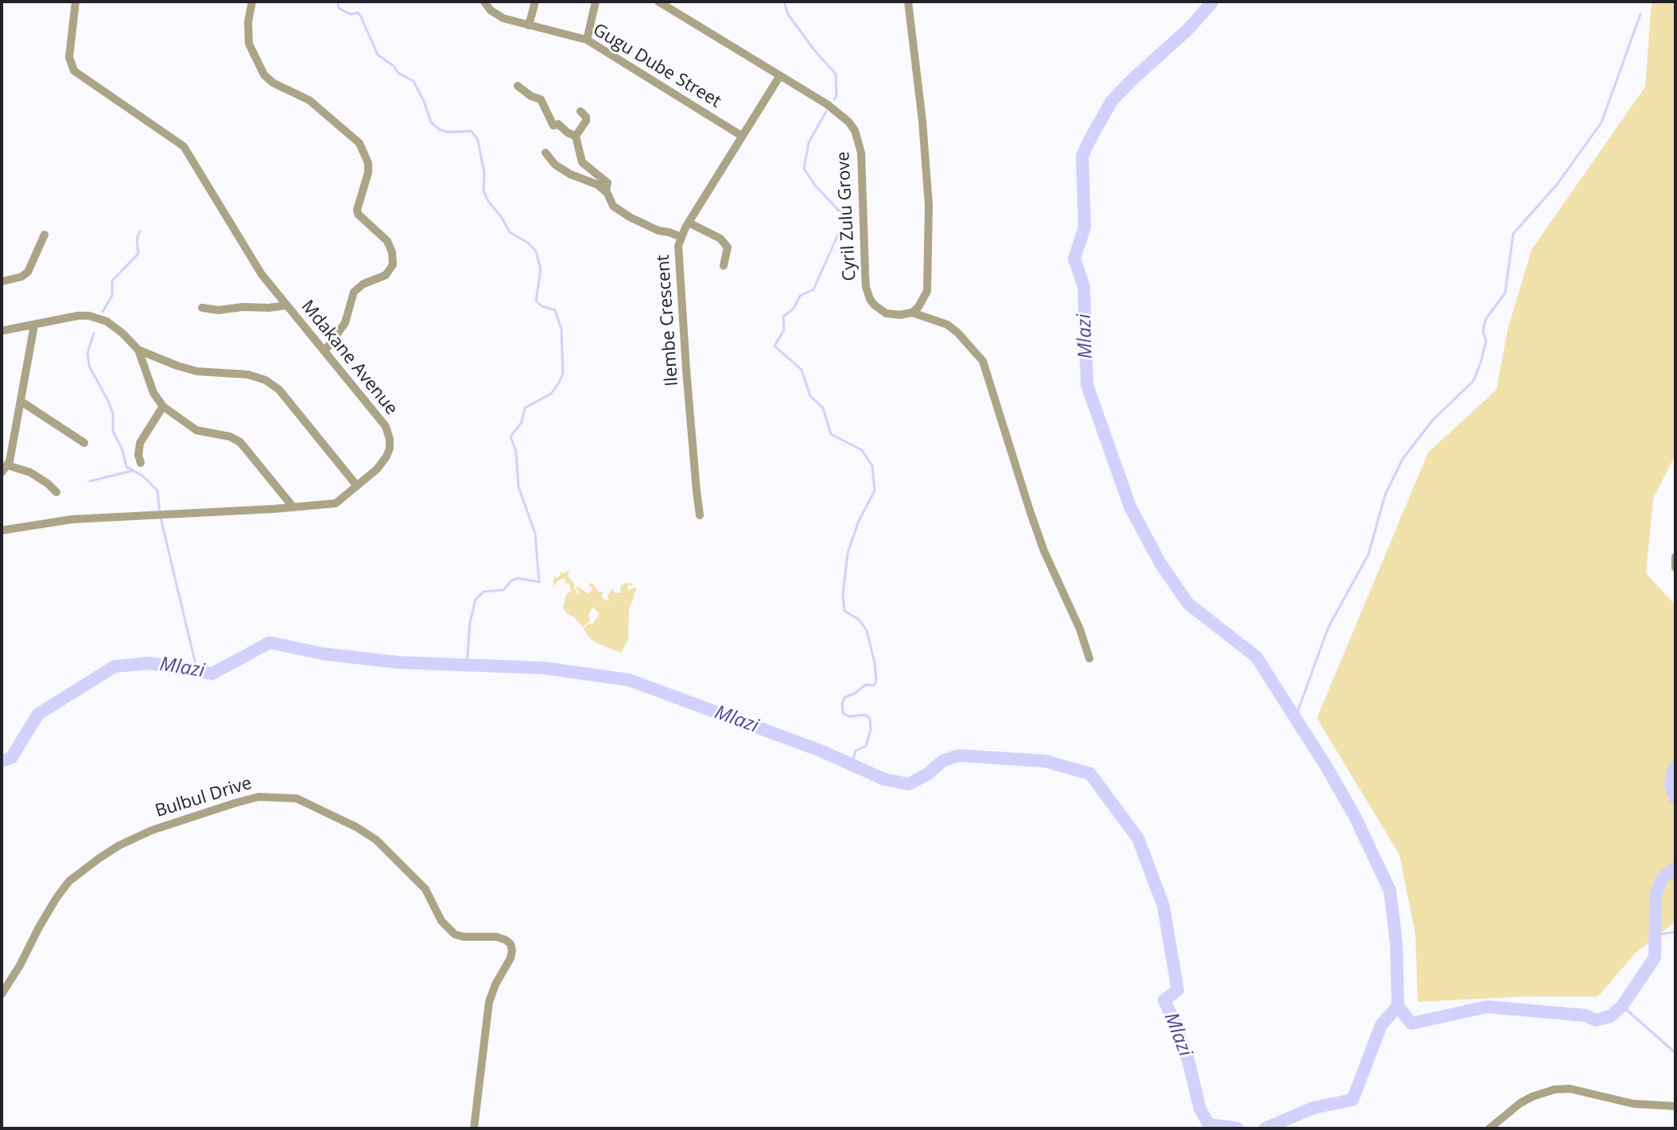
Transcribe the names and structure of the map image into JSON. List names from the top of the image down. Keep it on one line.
{"streets":{"street":["Gugu Dube Street","Cyril Zulu Grove","Ilembe Crescent","Mdakane Avenue","Bulbul Drive"]},"crossings":[["Gugu Dube Street","Ilembe Crescent"],["Cyril Zulu Grove","Ilembe Crescent"]],"water":["Mlazi"]}
